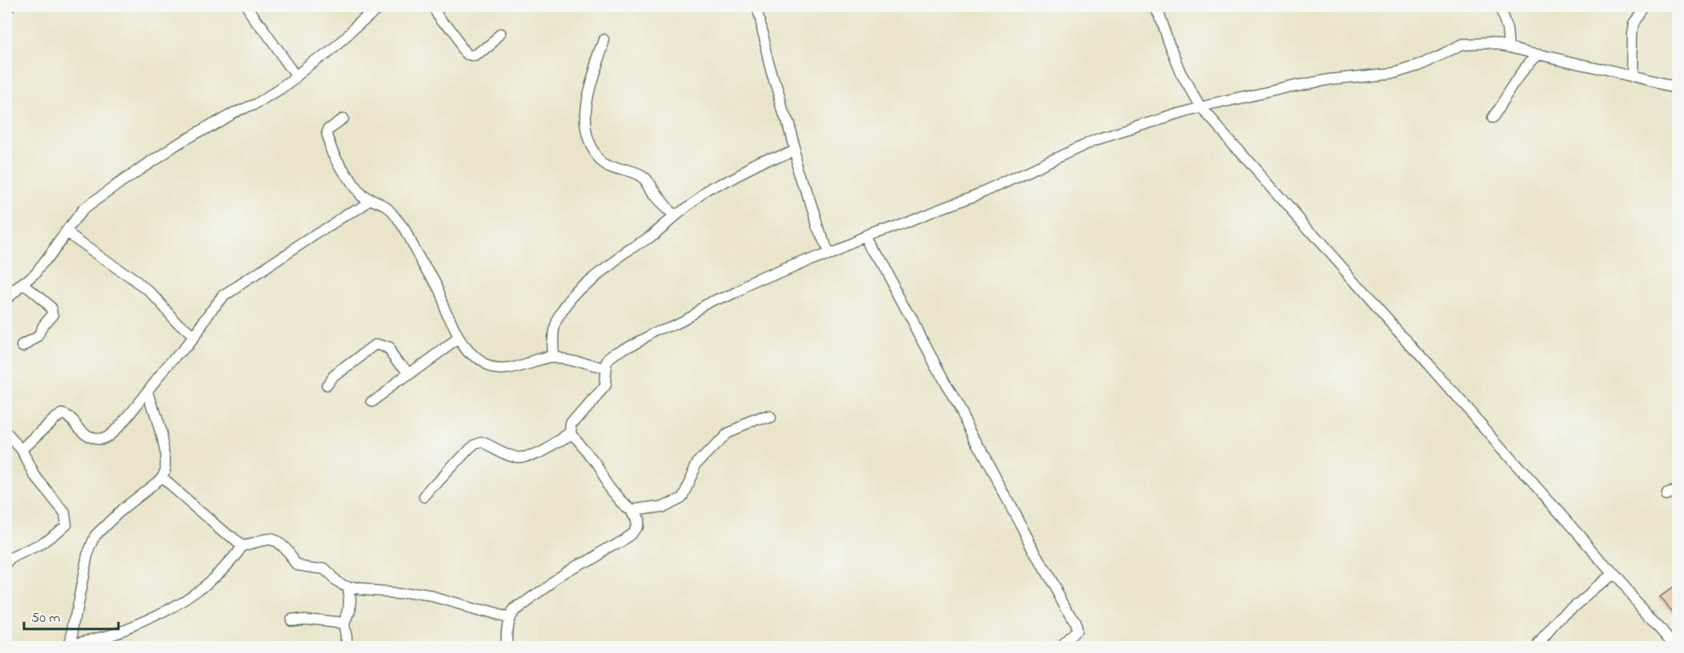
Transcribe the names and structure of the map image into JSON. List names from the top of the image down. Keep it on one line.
{"scale_bar":"50 m"}
